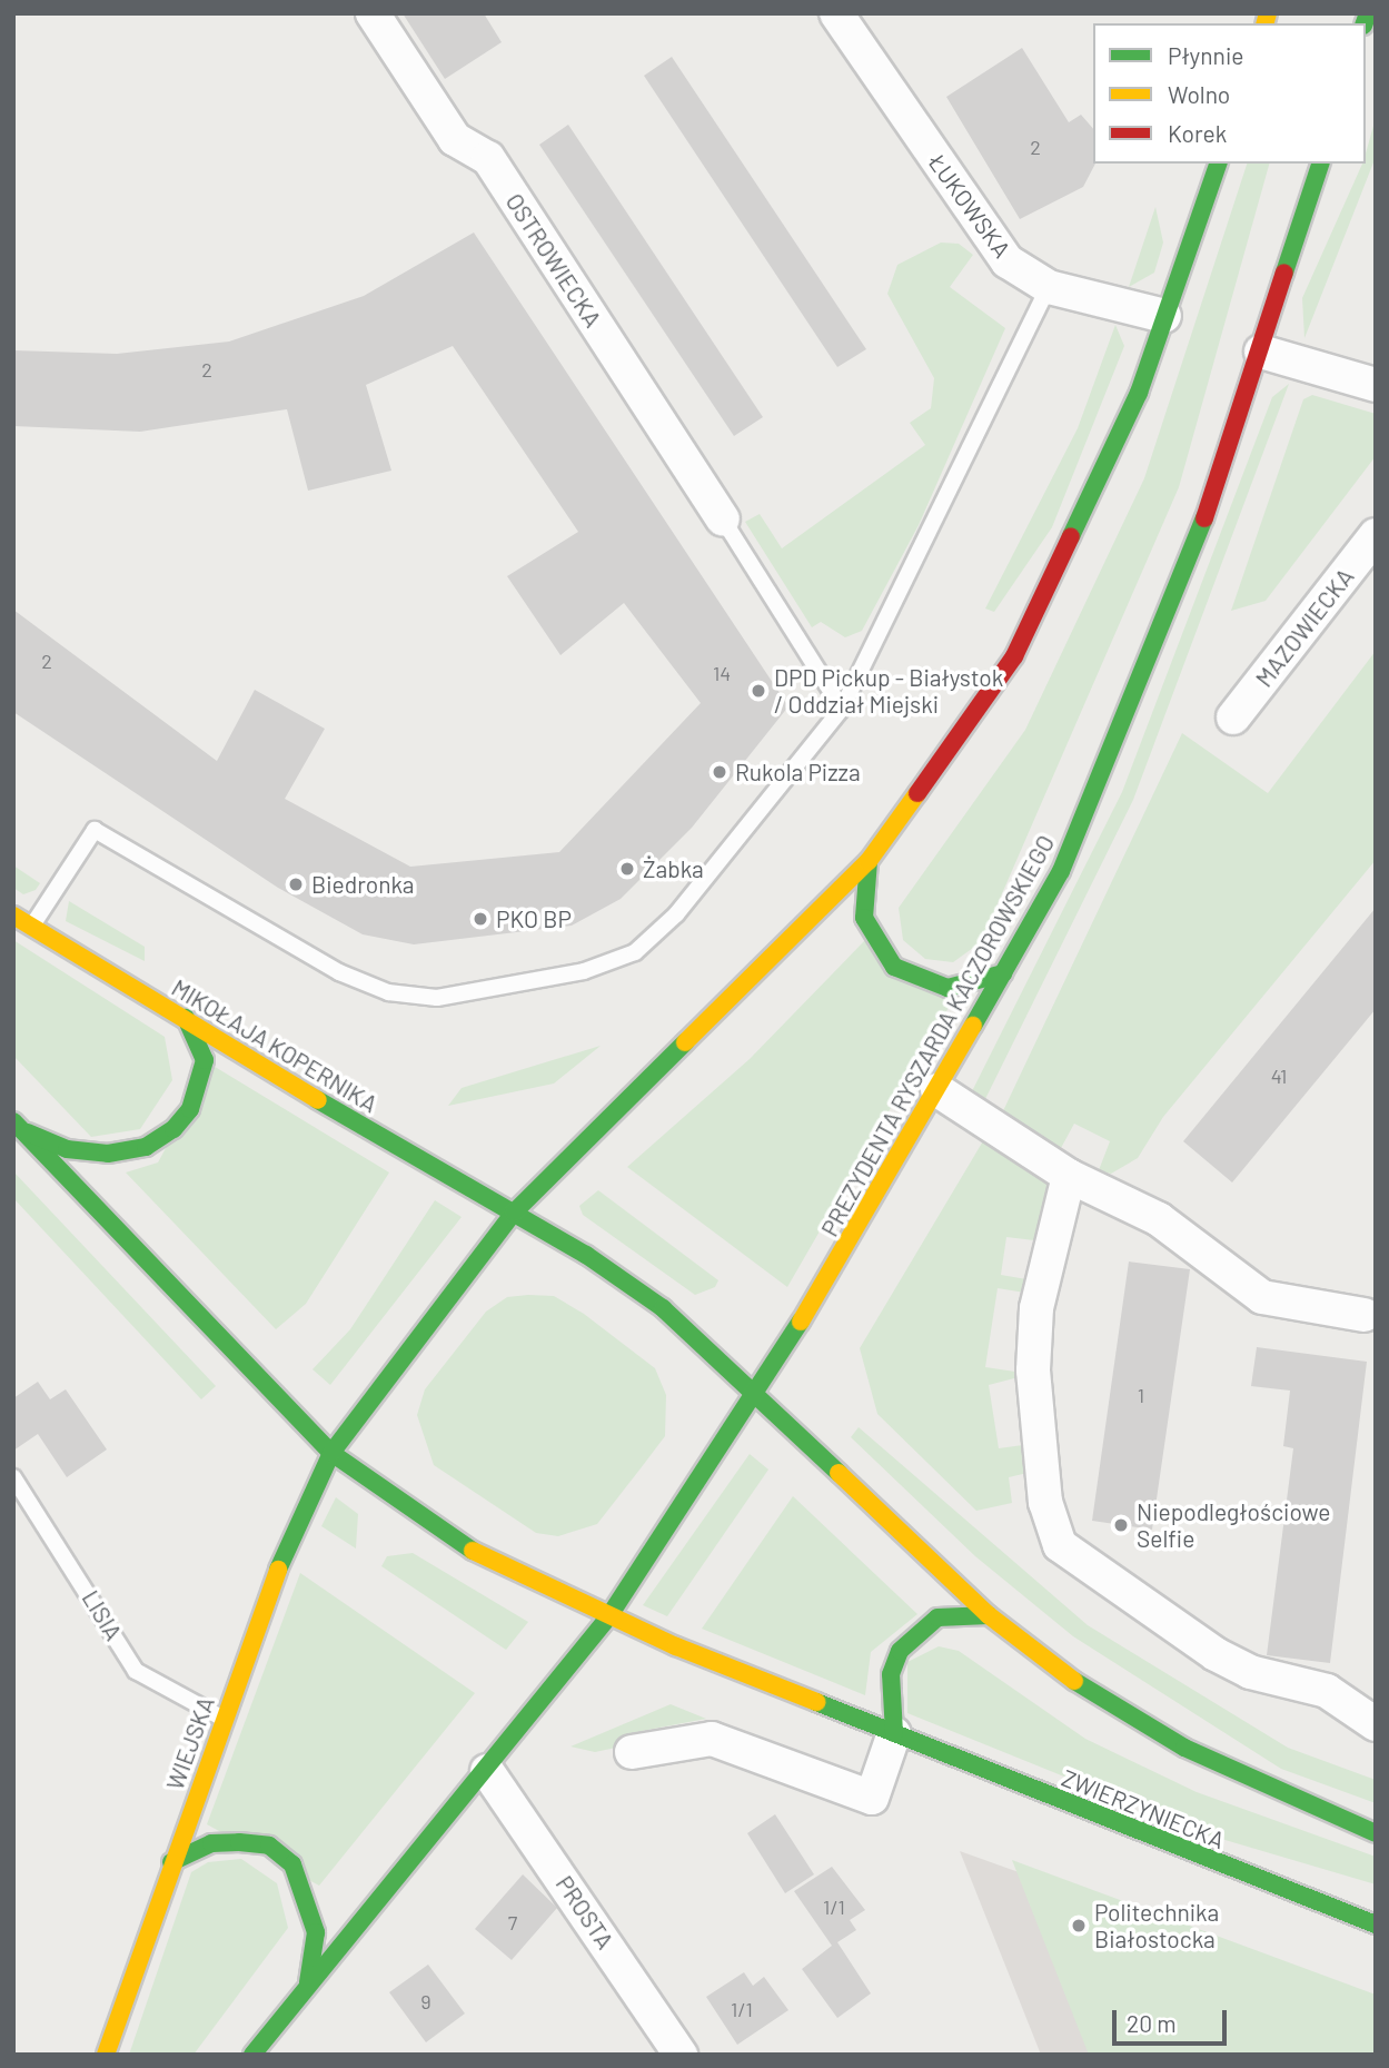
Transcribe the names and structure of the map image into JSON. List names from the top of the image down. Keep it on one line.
{"streets":{"main road":["PREZYDENTA RYSZARDA KACZOROWSKIEGO","MIKOŁAJA KOPERNIKA","WIEJSKA","ZWIERZYNIECKA"],"street":["ŁUKOWSKA","OSTROWIECKA","MAZOWIECKA","PROSTA"],"lane":["LISIA"]},"crossings":[["PREZYDENTA RYSZARDA KACZOROWSKIEGO","MIKOŁAJA KOPERNIKA"],["PREZYDENTA RYSZARDA KACZOROWSKIEGO","ZWIERZYNIECKA"],["MIKOŁAJA KOPERNIKA","WIEJSKA"],["LISIA","WIEJSKA"],["WIEJSKA","ZWIERZYNIECKA"]],"places":["DPD Pickup - Białystok / Oddział Miejski","Rukola Pizza","Żabka","Biedronka","PKO BP","Niepodległościowe Selfie","Politechnika Białostocka"],"house_numbers":["2","2","2","14","41","1","1/1","7","9","1/1"],"legend":["Płynnie","Wolno","Korek"],"scale_bar":"20 m"}
